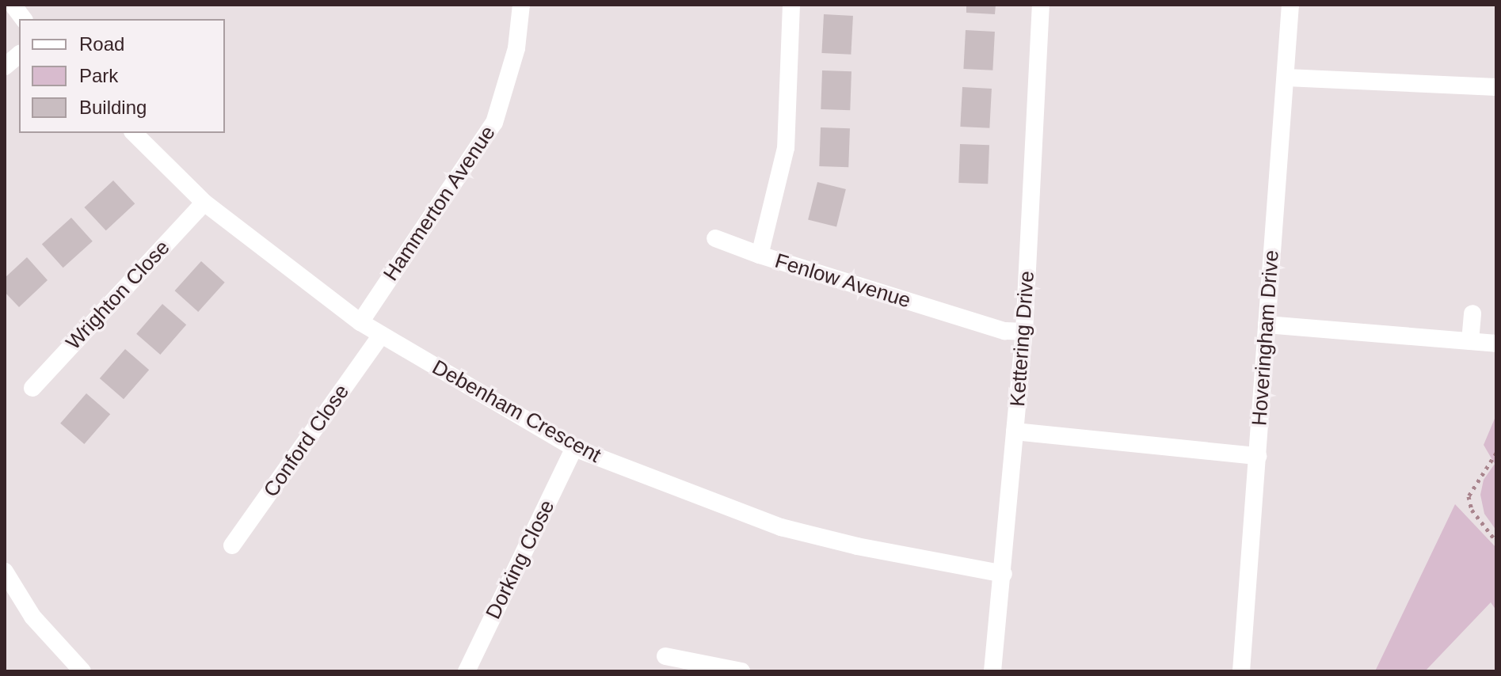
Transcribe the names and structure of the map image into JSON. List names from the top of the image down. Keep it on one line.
{"streets":{"street":["Hammerton Avenue","Fenlow Avenue","Wrighton Close","Hoveringham Drive","Kettering Drive","Debenham Crescent","Conford Close","Dorking Close"]},"crossings":[["Hammerton Avenue","Debenham Crescent"],["Fenlow Avenue","Kettering Drive"],["Wrighton Close","Debenham Crescent"],["Kettering Drive","Debenham Crescent"],["Debenham Crescent","Conford Close"],["Debenham Crescent","Dorking Close"]],"legend":["Road","Park","Building"]}
